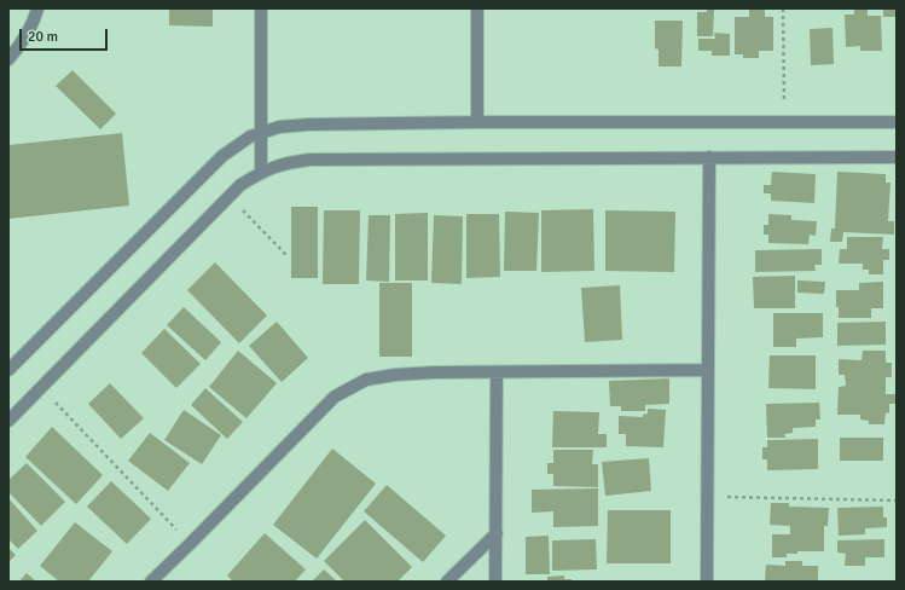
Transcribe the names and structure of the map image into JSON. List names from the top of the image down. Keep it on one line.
{"scale_bar":"20 m"}
